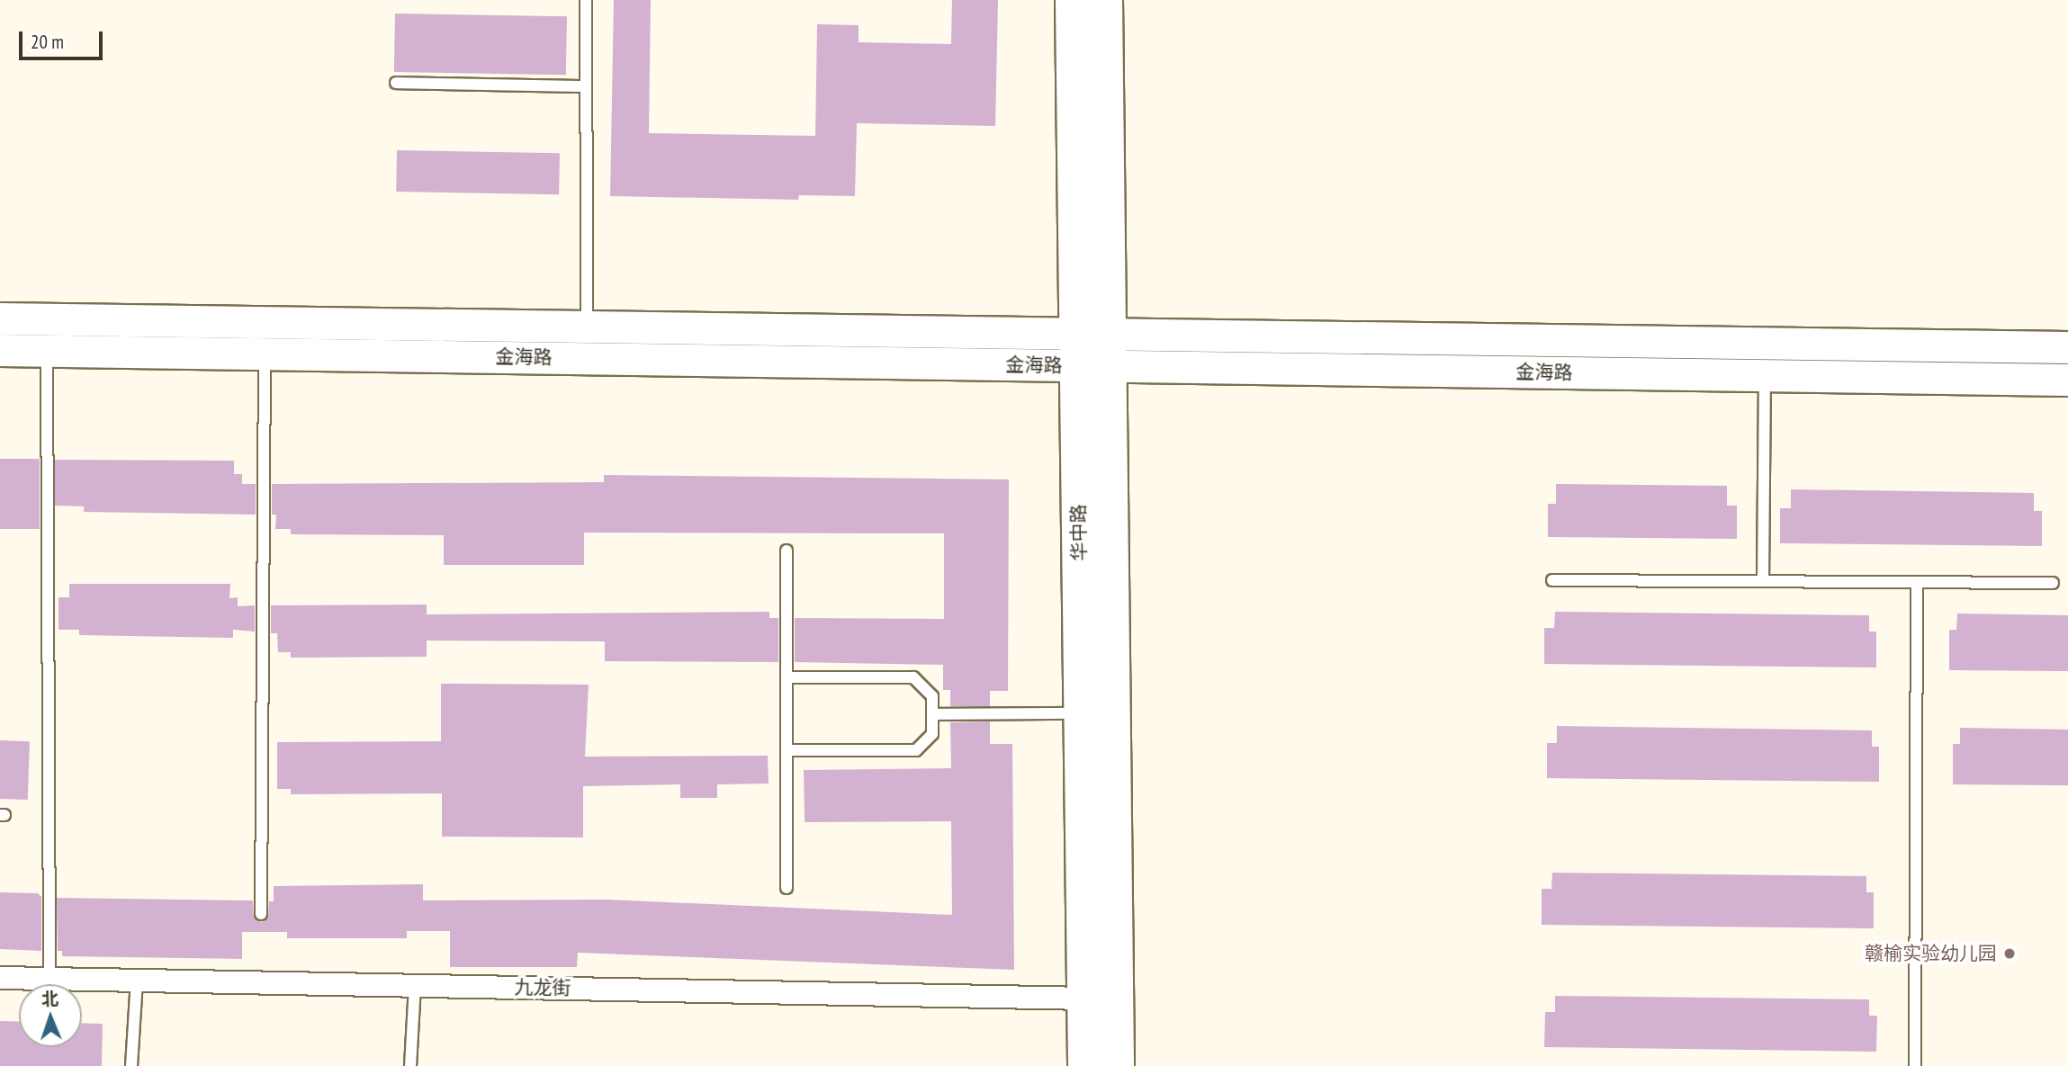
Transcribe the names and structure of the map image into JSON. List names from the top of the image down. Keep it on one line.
{"streets":{"main road":["金海路","华中路"],"street":["九龙街"]},"crossings":[["金海路","华中路"],["华中路","九龙街"]],"places":["赣榆实验幼儿园"],"scale_bar":"20 m","north":"top"}
